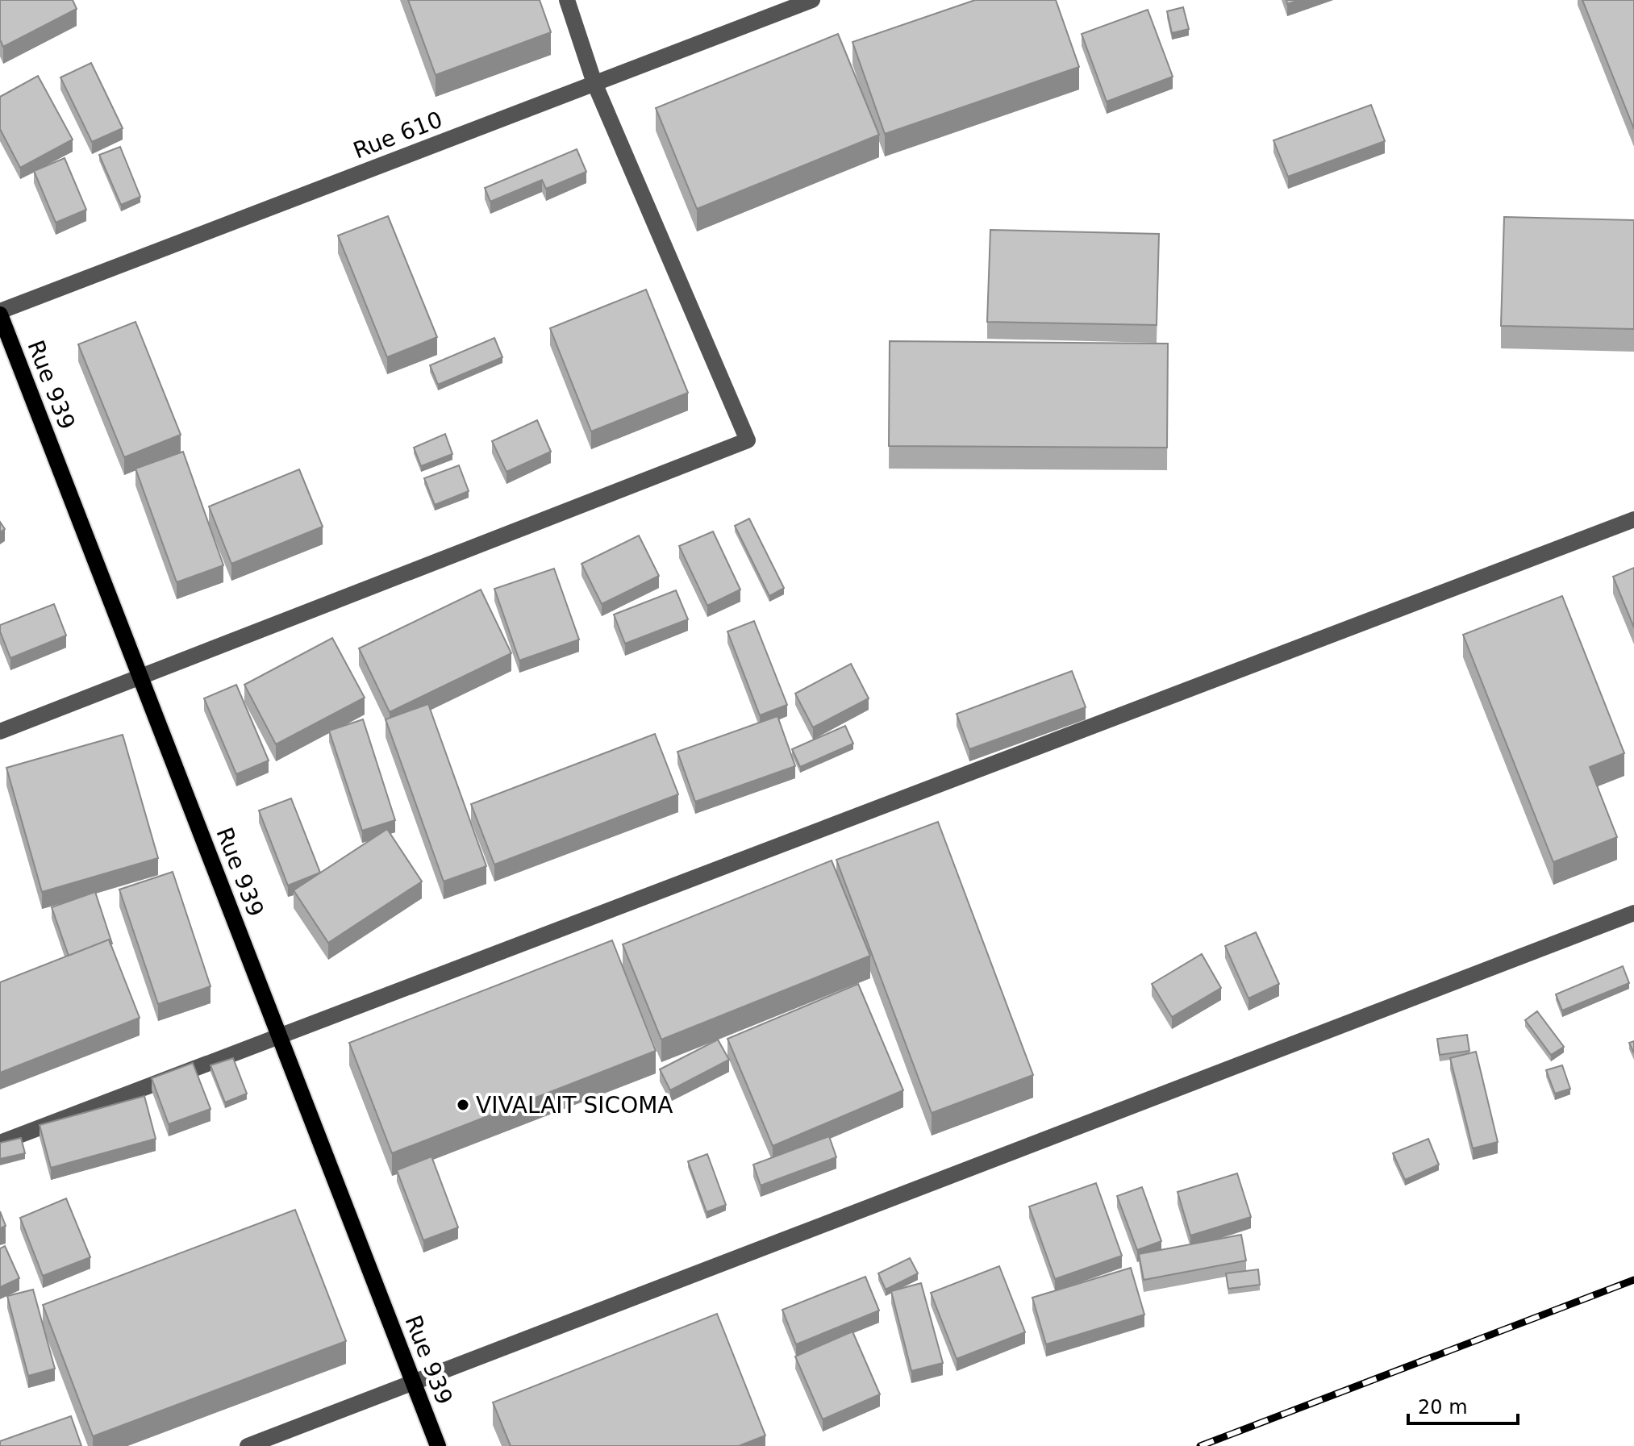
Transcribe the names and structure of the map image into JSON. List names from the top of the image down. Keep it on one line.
{"streets":{"main road":["Rue 939"],"street":["Rue 610"]},"crossings":[["Rue 610","Rue 939"]],"places":["VIVALAIT SICOMA"],"scale_bar":"20 m"}
